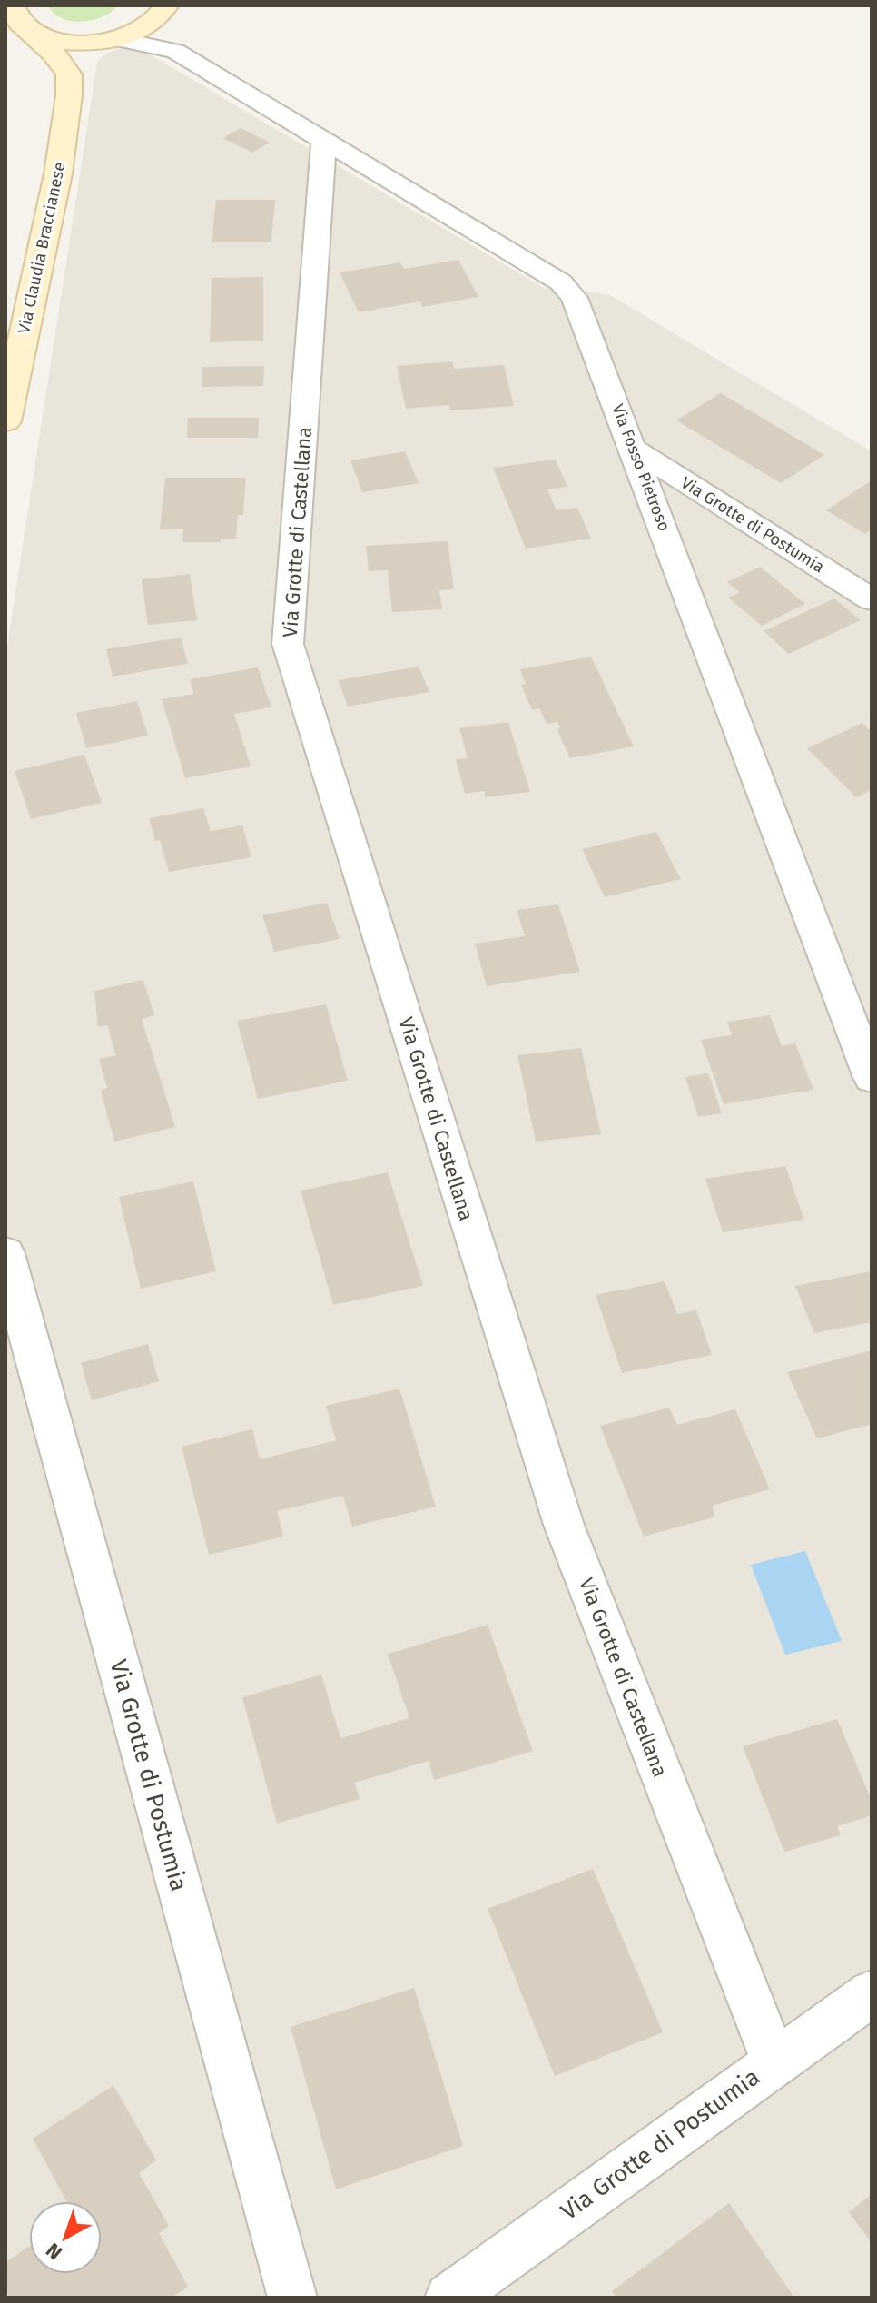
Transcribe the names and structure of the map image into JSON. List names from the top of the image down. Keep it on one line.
{"streets":{"main road":["Via Claudia Braccianese"],"street":["Via Fosso Pietroso","Via Grotte di Postumia","Via Grotte di Castellana"]},"crossings":[["Via Fosso Pietroso","Via Grotte di Postumia"],["Via Fosso Pietroso","Via Grotte di Castellana"],["Via Grotte di Postumia","Via Grotte di Castellana"]],"north":"bottom left"}
